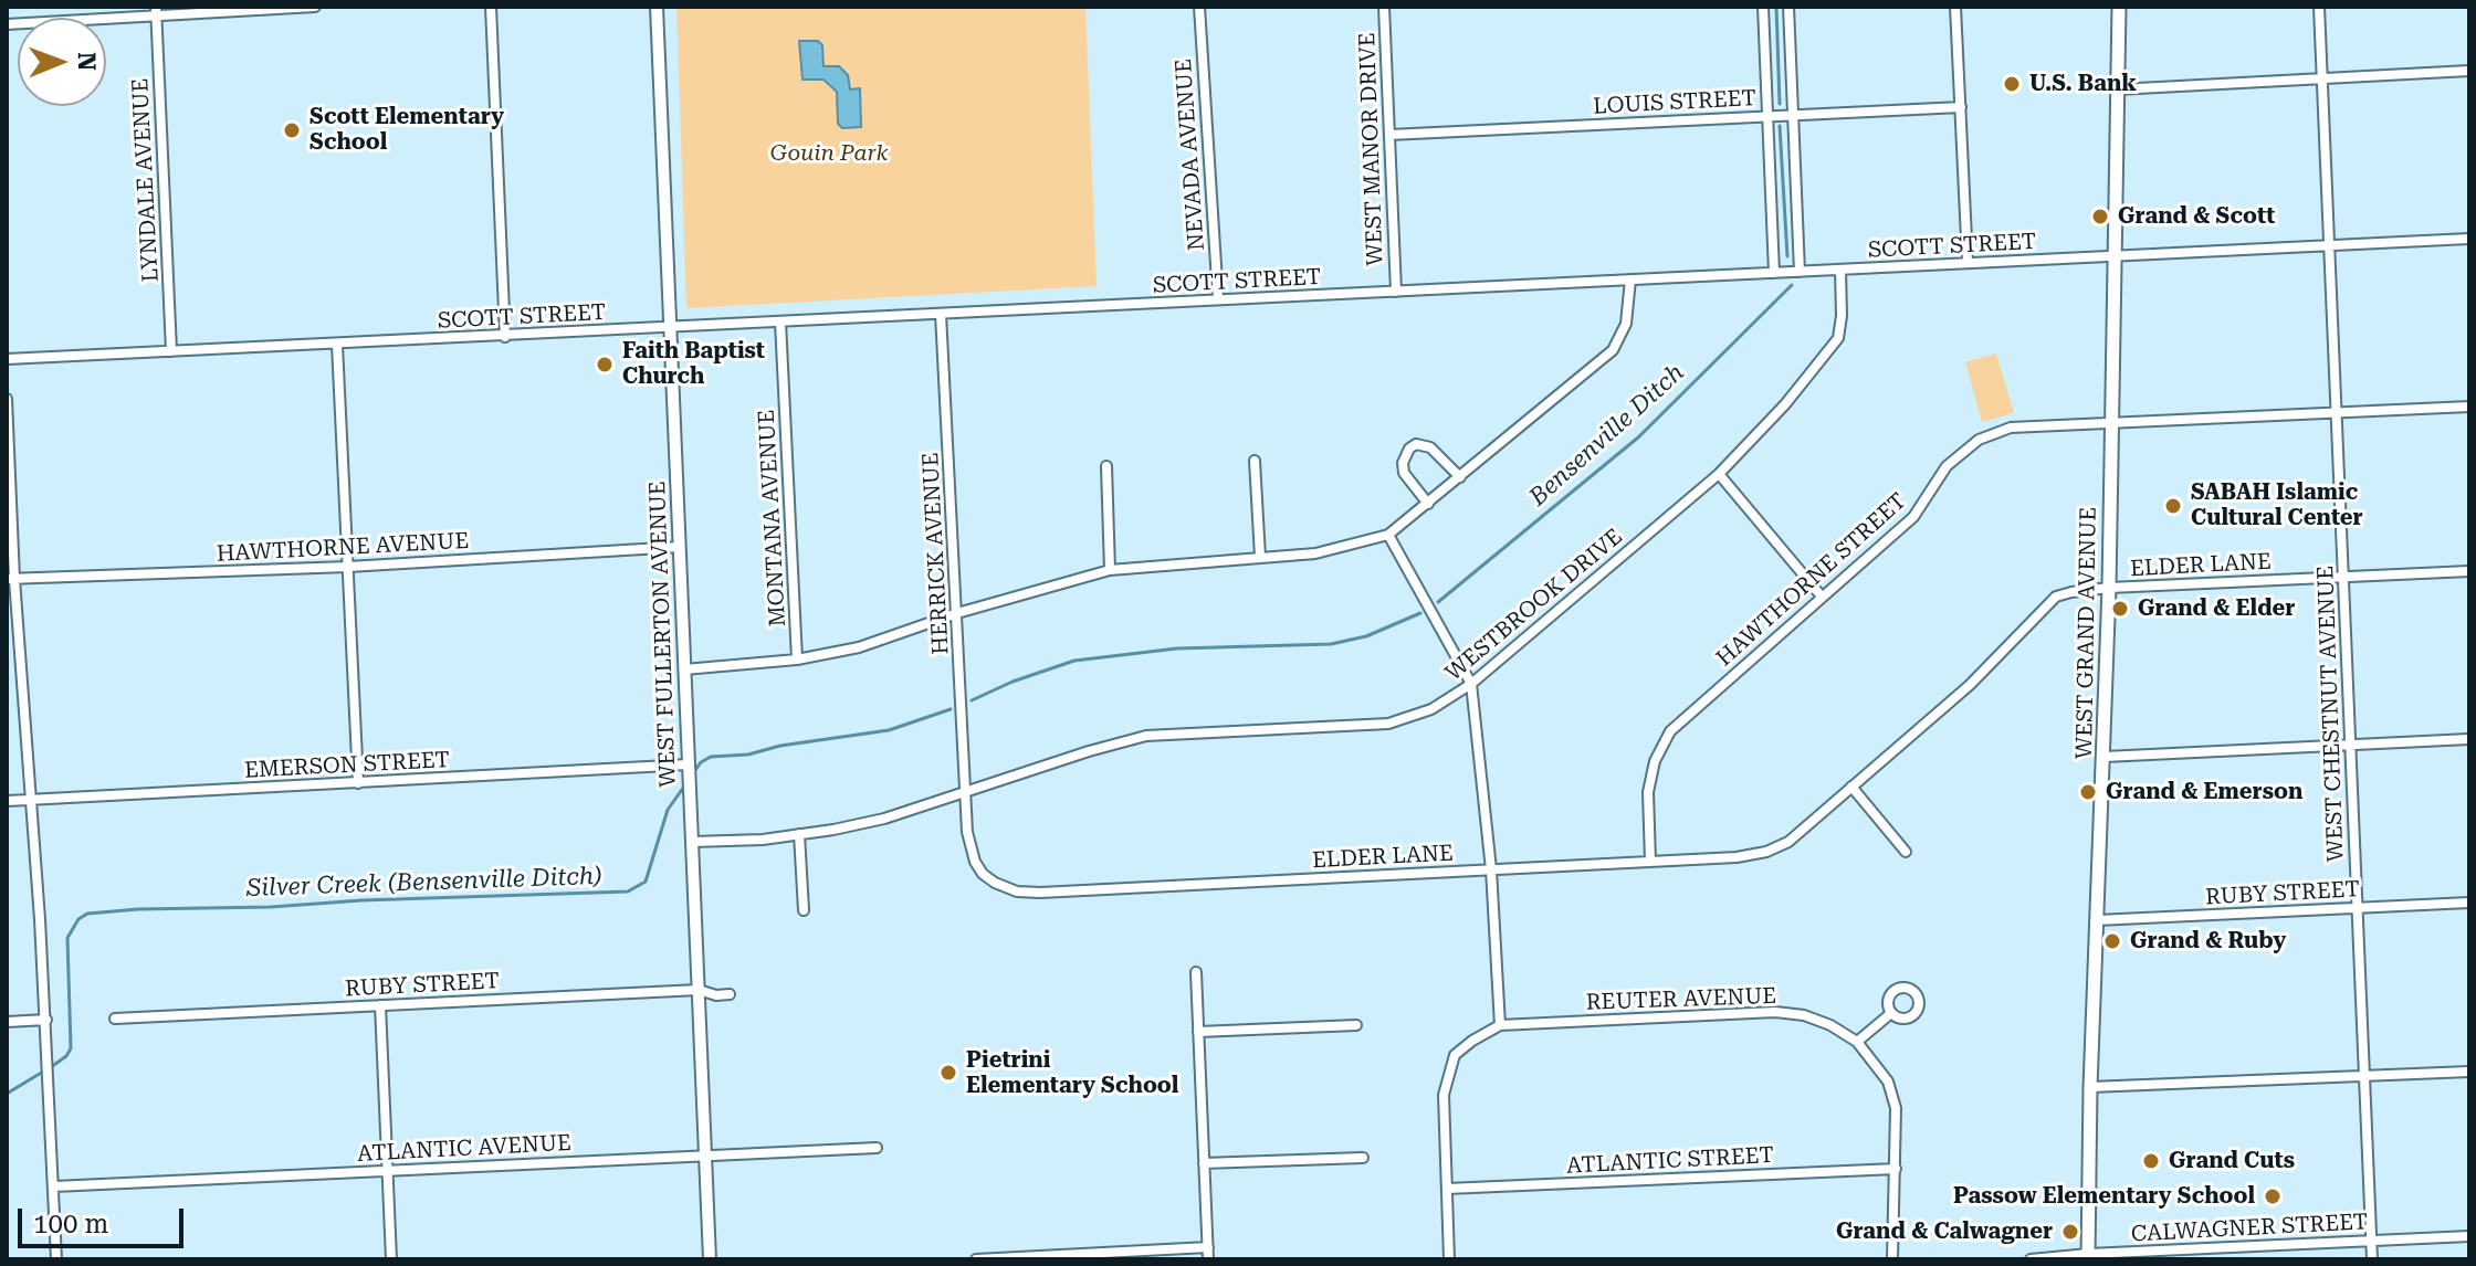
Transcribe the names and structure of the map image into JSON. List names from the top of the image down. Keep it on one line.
{"streets":{"main road":["WEST GRAND AVENUE"],"street":["LOUIS STREET","WEST MANOR DRIVE","NEVADA AVENUE","LYNDALE AVENUE","SCOTT STREET","MONTANA AVENUE","HAWTHORNE AVENUE","HERRICK AVENUE","ELDER LANE","HAWTHORNE STREET","WESTBROOK DRIVE","WEST FULLERTON AVENUE","WEST CHESTNUT AVENUE","EMERSON STREET","RUBY STREET","REUTER AVENUE","ATLANTIC AVENUE","ATLANTIC STREET","CALWAGNER STREET"]},"crossings":[["LOUIS STREET","WEST MANOR DRIVE"],["WEST MANOR DRIVE","SCOTT STREET"],["NEVADA AVENUE","SCOTT STREET"],["LYNDALE AVENUE","SCOTT STREET"],["SCOTT STREET","MONTANA AVENUE"],["SCOTT STREET","HERRICK AVENUE"],["SCOTT STREET","WESTBROOK DRIVE"],["SCOTT STREET","WEST GRAND AVENUE"],["SCOTT STREET","WEST FULLERTON AVENUE"],["SCOTT STREET","WEST CHESTNUT AVENUE"],["HAWTHORNE AVENUE","WEST FULLERTON AVENUE"],["HERRICK AVENUE","ELDER LANE"],["HERRICK AVENUE","WESTBROOK DRIVE"],["ELDER LANE","HAWTHORNE STREET"],["ELDER LANE","WESTBROOK DRIVE"],["ELDER LANE","WEST GRAND AVENUE"],["ELDER LANE","WEST CHESTNUT AVENUE"],["HAWTHORNE STREET","WEST GRAND AVENUE"],["HAWTHORNE STREET","WEST CHESTNUT AVENUE"],["WESTBROOK DRIVE","WEST FULLERTON AVENUE"],["WEST GRAND AVENUE","RUBY STREET"],["WEST GRAND AVENUE","CALWAGNER STREET"],["WEST FULLERTON AVENUE","EMERSON STREET"],["WEST FULLERTON AVENUE","RUBY STREET"],["WEST FULLERTON AVENUE","ATLANTIC AVENUE"],["WEST CHESTNUT AVENUE","RUBY STREET"],["WEST CHESTNUT AVENUE","CALWAGNER STREET"]],"water":["Bensenville Ditch","Silver Creek (Bensenville Ditch)"],"parks":["Gouin Park"],"places":["U.S. Bank","Scott Elementary School","Grand & Scott","Faith Baptist Church","SABAH Islamic Cultural Center","Grand & Elder","Grand & Emerson","Grand & Ruby","Pietrini Elementary School","Grand Cuts","Passow Elementary School","Grand & Calwagner"],"scale_bar":"100 m","north":"right"}
